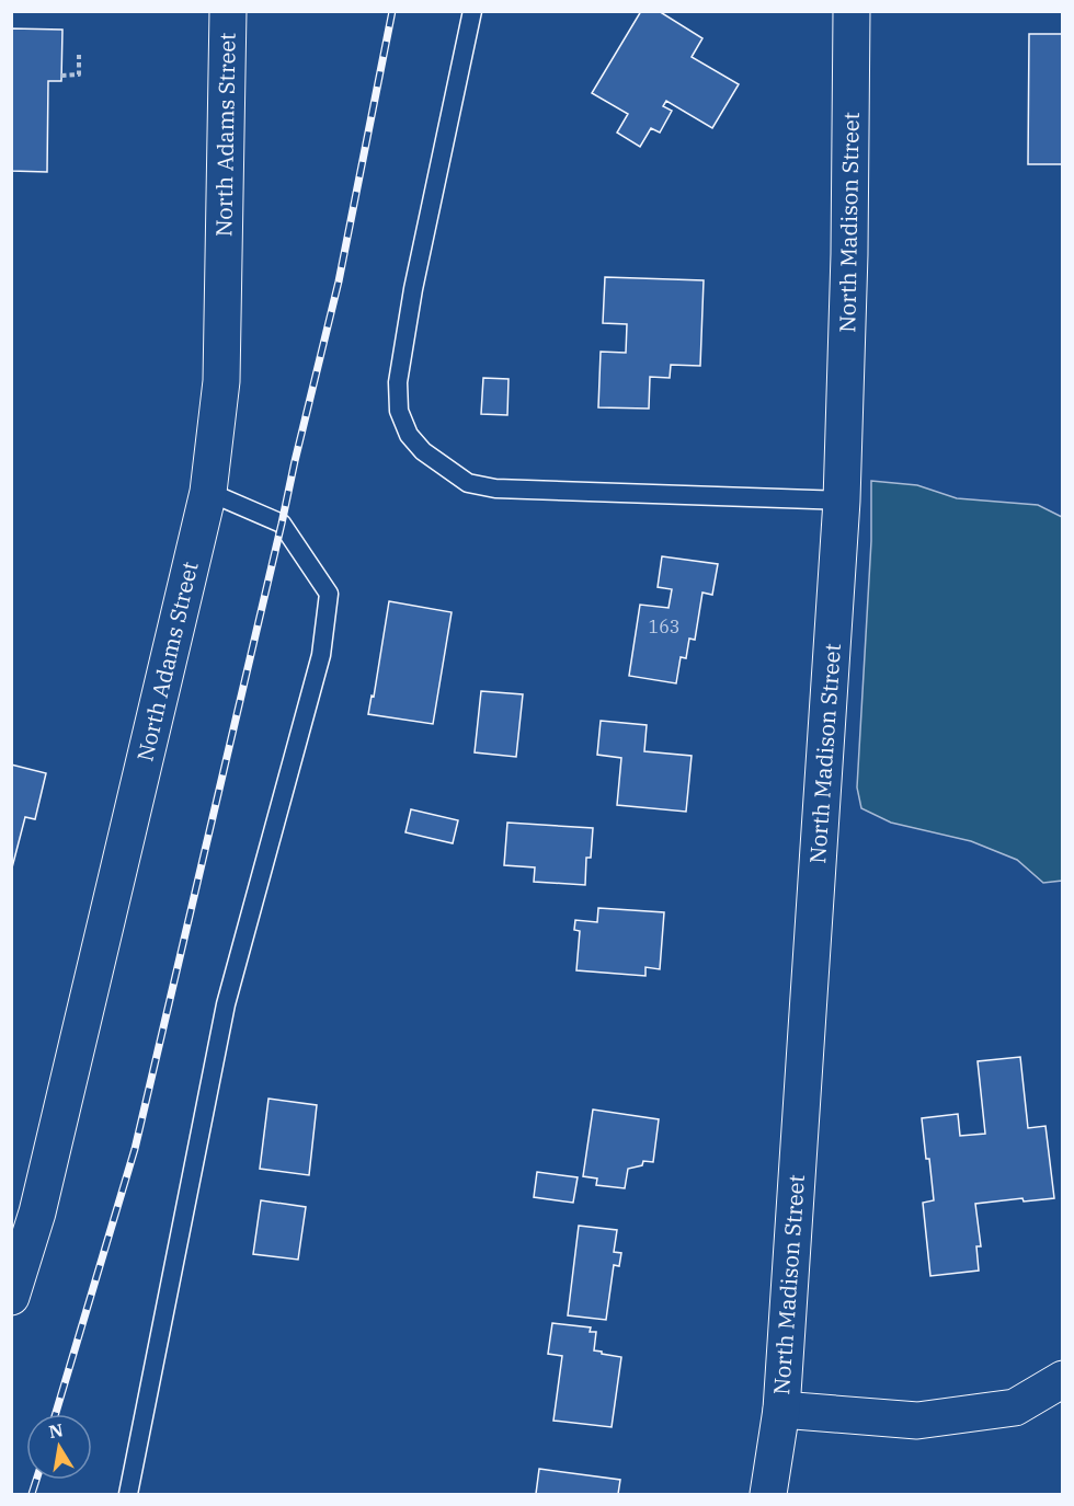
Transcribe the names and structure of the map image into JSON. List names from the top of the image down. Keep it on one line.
{"streets":{"street":["North Adams Street","North Madison Street"]},"house_numbers":["163"],"north":"top"}
